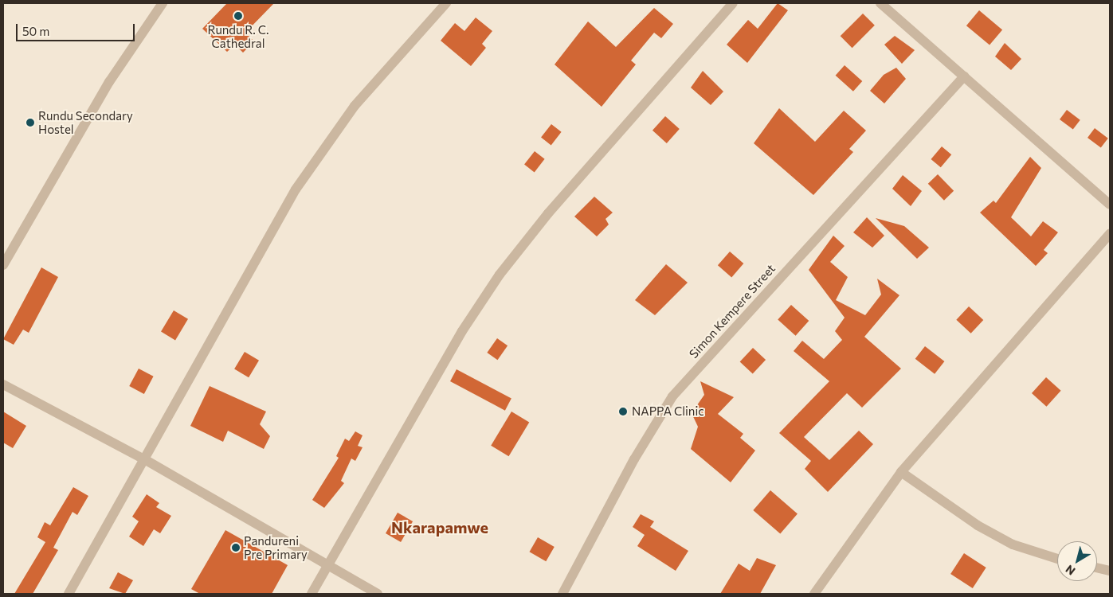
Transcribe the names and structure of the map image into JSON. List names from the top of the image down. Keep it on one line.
{"streets":{"street":["Simon Kempere Street"]},"districts":["Nkarapamwe"],"places":["Rundu R. C. Cathedral","Rundu Secondary Hostel","NAPPA Clinic","Pandureni Pre Primary"],"scale_bar":"50 m","north":"bottom left"}
